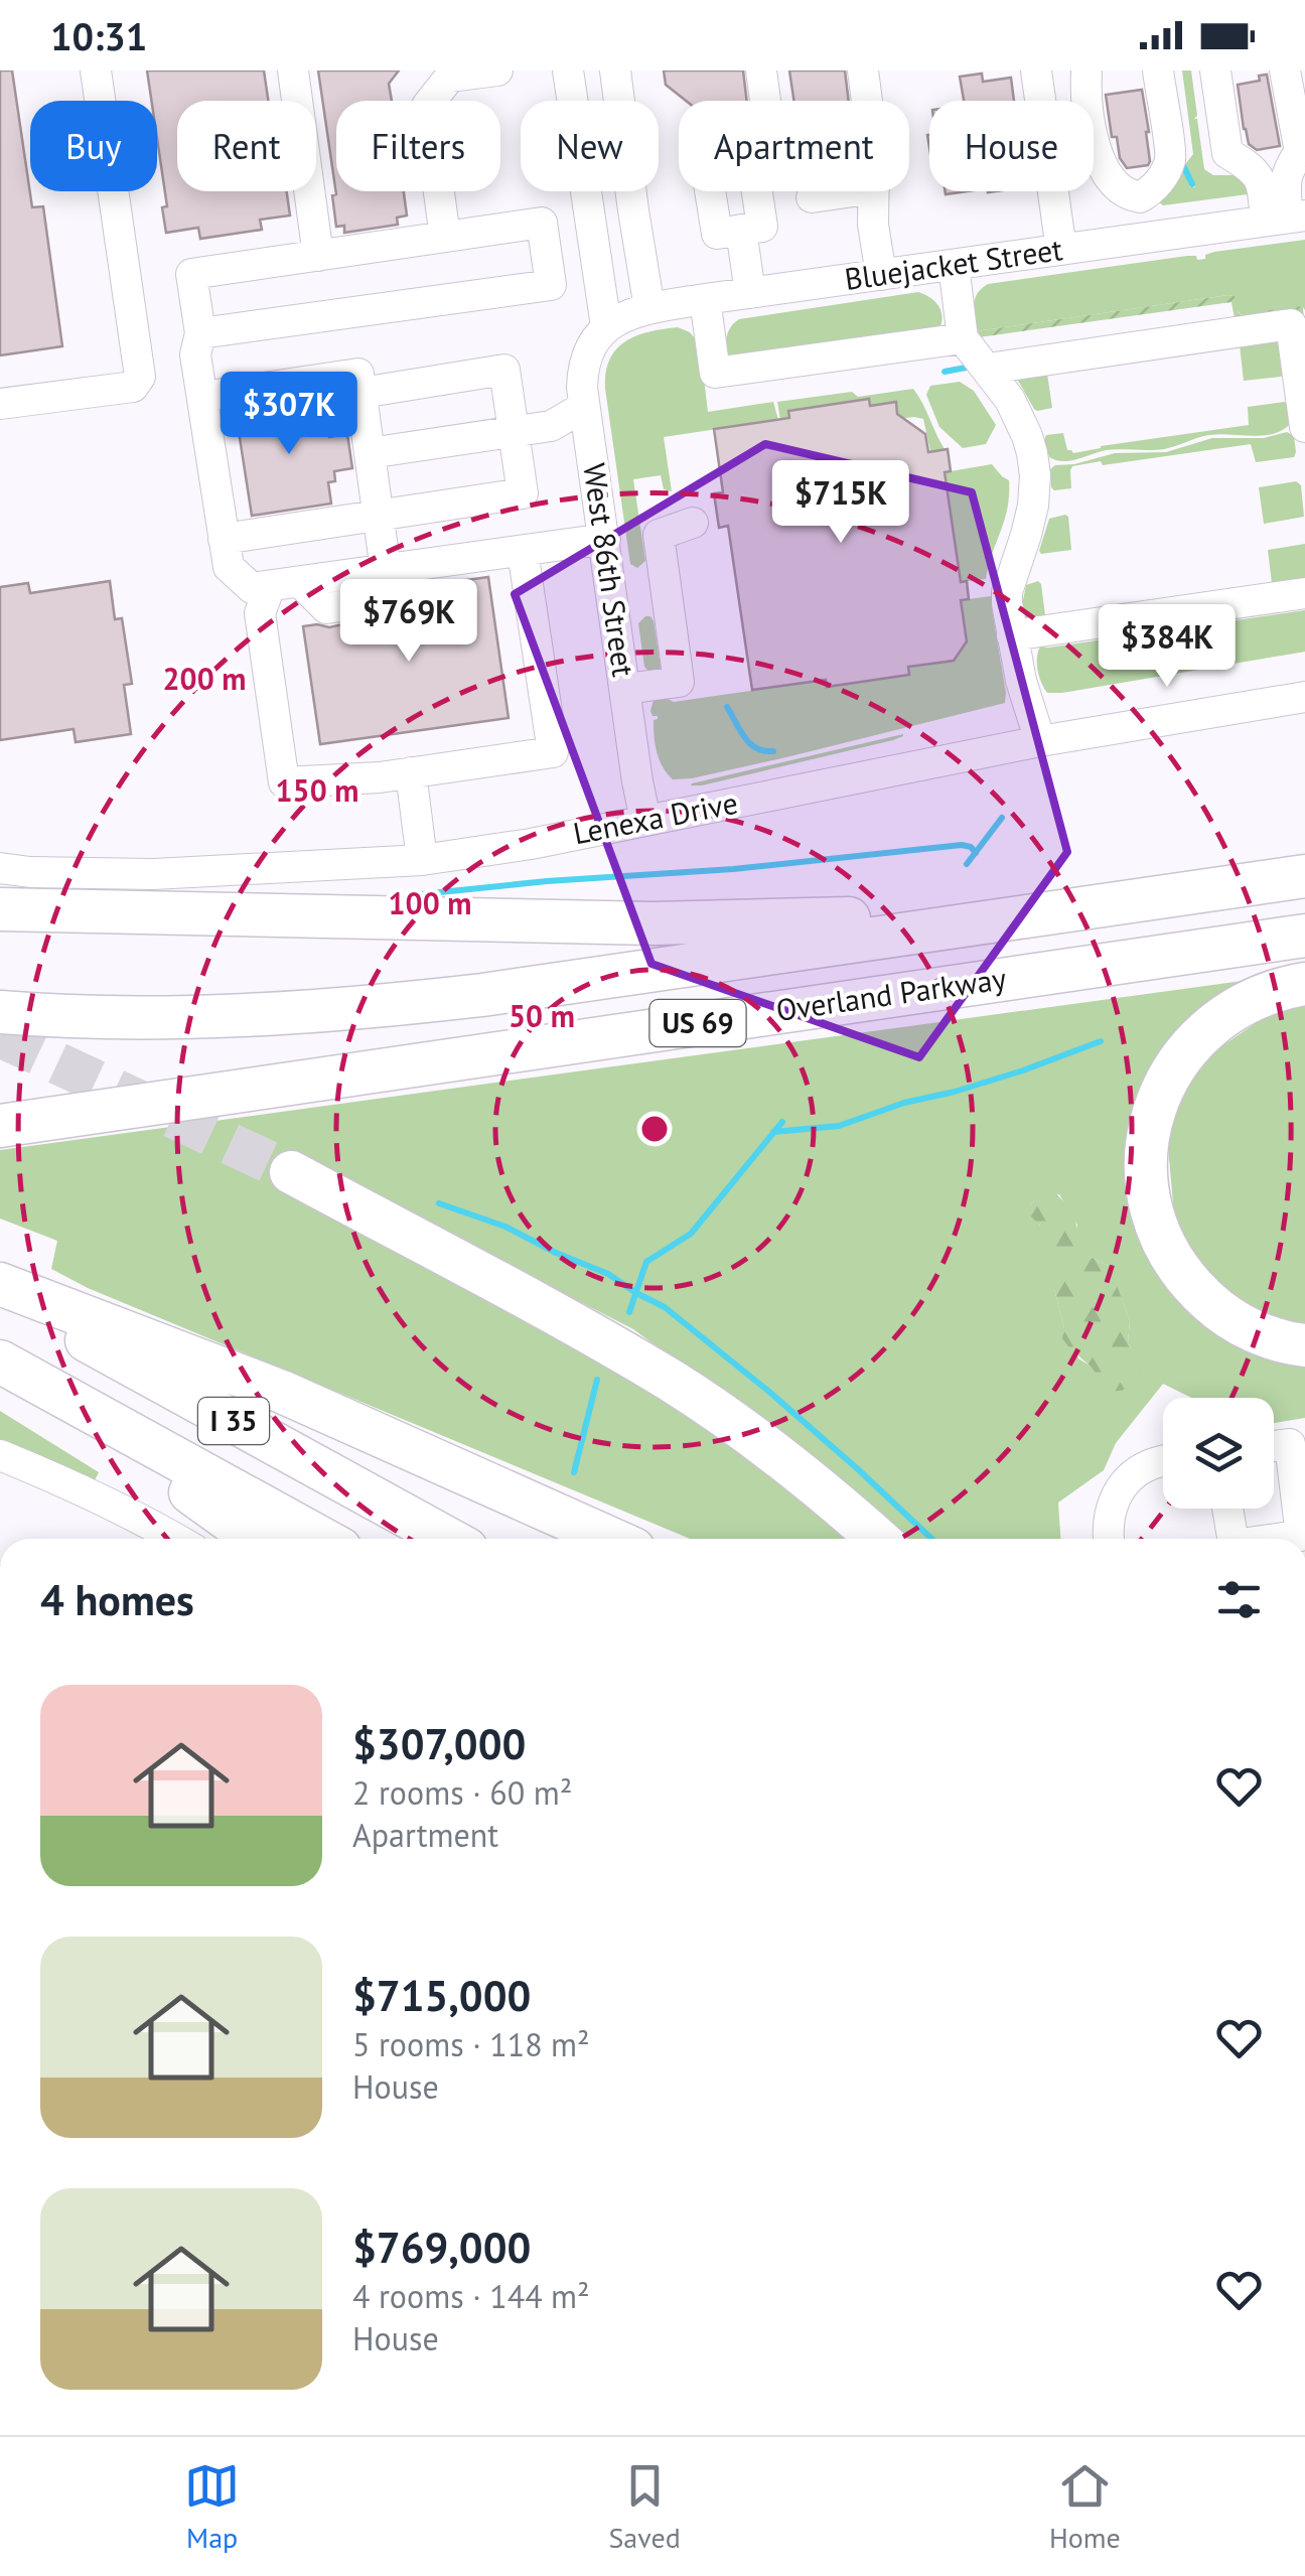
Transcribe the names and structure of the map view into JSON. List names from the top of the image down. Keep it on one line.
{"streets":{"highway":["Overland Parkway","US 69","I 35"],"street":["Bluejacket Street","West 86th Street","Lenexa Drive"]},"crossings":[["Bluejacket Street","West 86th Street"],["West 86th Street","Lenexa Drive"]],"page":{"status":"10:31","chip":["Buy","Rent","Filters","New","Apartment","House"],"price":["$307K","$715K","$769K","$384K"],"heading":"4 homes","list":[{"name":"$307,000","note":"2 rooms · 60 m² · Apartment"},{"name":"$715,000","note":"5 rooms · 118 m² · House"},{"name":"$769,000","note":"4 rooms · 144 m² · House"}],"tabs":["Map","Saved","Home"]},"rings":["200 m","150 m","100 m","50 m"]}
